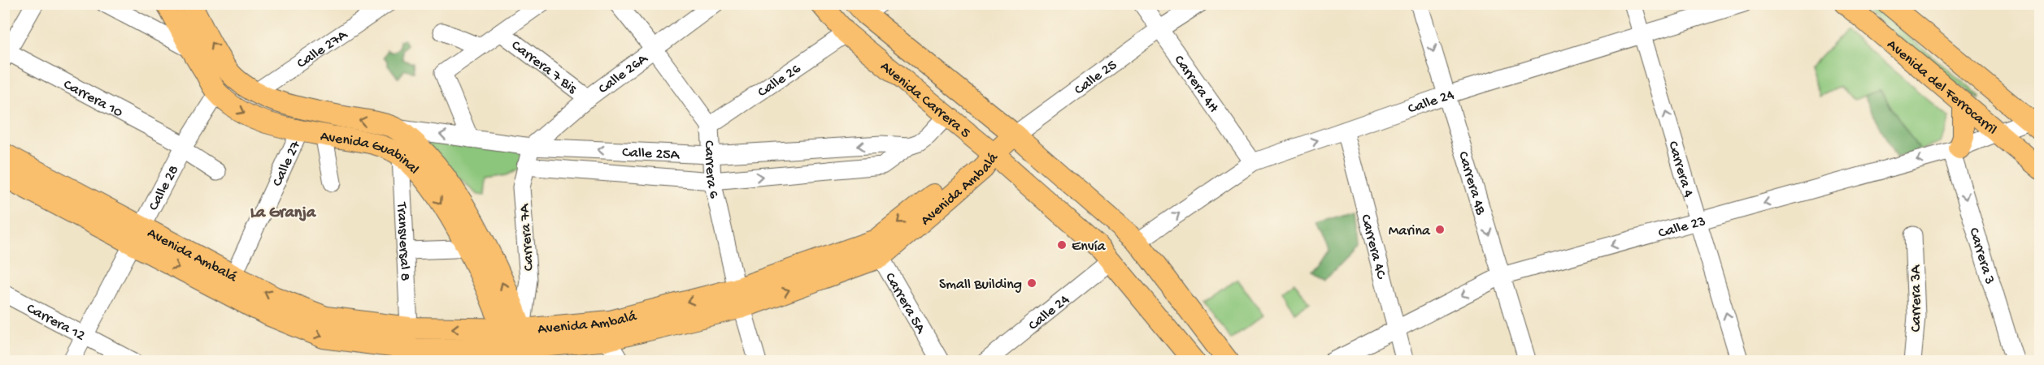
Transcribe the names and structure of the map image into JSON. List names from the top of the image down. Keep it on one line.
{"streets":{"main road":["Calle 25","Avenida del Ferrocarril","Avenida Carrera 5","Avenida Guabinal","Avenida Ambalá"],"street":["Calle 27A","Carrera 7 Bis","Calle 26A","Calle 26","Carrera 4H","Carrera 10","Calle 24","Calle 25A","Calle 27","Carrera 4","Carrera 6","Carrera 4B","Calle 28","Calle 23","Carrera 7A","Transversal 8","Carrera 4C","Carrera 3","Carrera 3A","Carrera 5A","Carrera 12"]},"crossings":[["Calle 27A","Avenida Guabinal"],["Carrera 7 Bis","Calle 26A"],["Calle 26A","Calle 25A"],["Calle 26A","Carrera 6"],["Calle 26A","Carrera 7A"],["Calle 25","Carrera 4H"],["Calle 25","Avenida Carrera 5"],["Calle 25","Avenida Ambalá"],["Calle 26","Avenida Carrera 5"],["Calle 26","Carrera 6"],["Carrera 4H","Calle 24"],["Avenida del Ferrocarril","Calle 23"],["Carrera 10","Calle 28"],["Avenida Carrera 5","Calle 24"],["Avenida Carrera 5","Calle 25A"],["Avenida Carrera 5","Avenida Ambalá"],["Calle 24","Carrera 4"],["Calle 24","Carrera 4B"],["Calle 24","Carrera 4C"],["Calle 25A","Avenida Guabinal"],["Calle 25A","Carrera 6"],["Calle 25A","Carrera 7A"],["Avenida Guabinal","Calle 27"],["Avenida Guabinal","Calle 28"],["Avenida Guabinal","Avenida Ambalá"],["Avenida Guabinal","Carrera 7A"],["Avenida Guabinal","Transversal 8"],["Calle 27","Avenida Ambalá"],["Carrera 4","Calle 23"],["Carrera 6","Avenida Ambalá"],["Carrera 4B","Calle 23"],["Calle 28","Avenida Ambalá"],["Calle 28","Carrera 12"],["Avenida Ambalá","Carrera 7A"],["Avenida Ambalá","Transversal 8"],["Avenida Ambalá","Carrera 5A"],["Calle 23","Carrera 4C"],["Calle 23","Carrera 3"]],"one_way":["Carrera 4","Carrera 4B","Calle 23","Carrera 3"],"districts":["La Granja"],"places":["Marina","Envía","Small Building"]}
